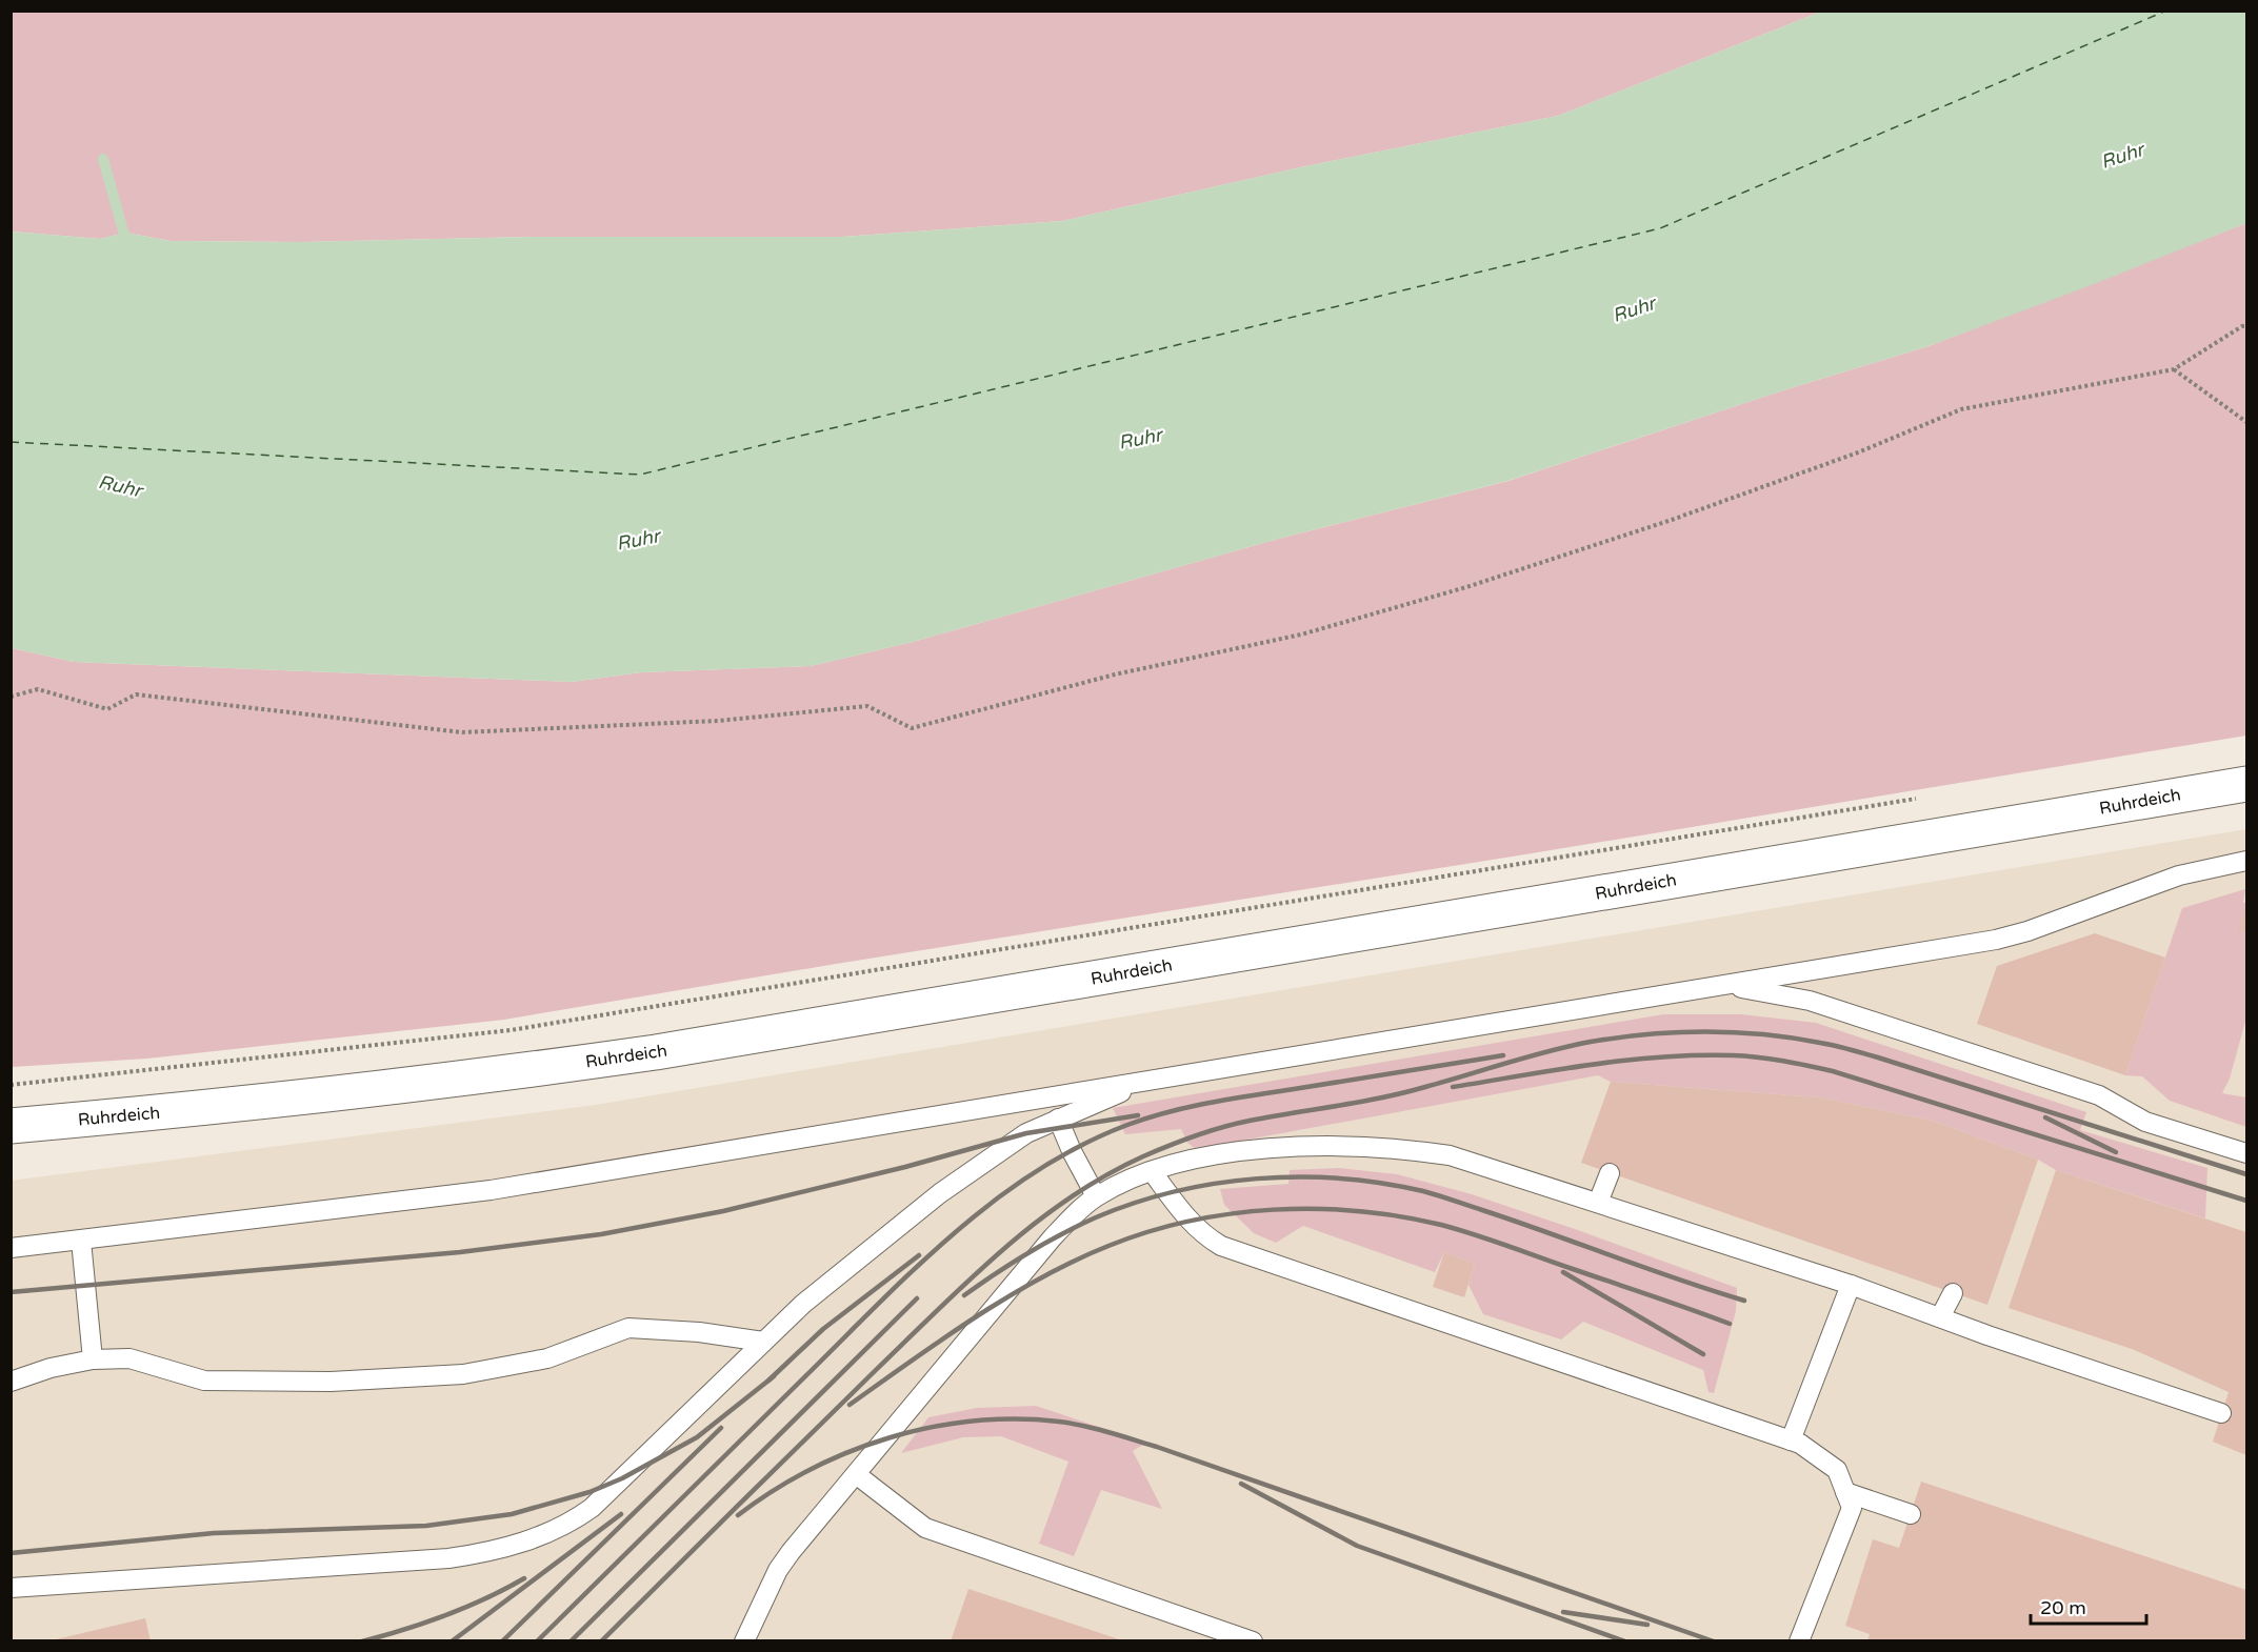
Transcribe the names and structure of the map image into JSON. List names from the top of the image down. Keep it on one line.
{"streets":{"main road":["Ruhrdeich"]},"water":["Ruhr"],"scale_bar":"20 m"}
